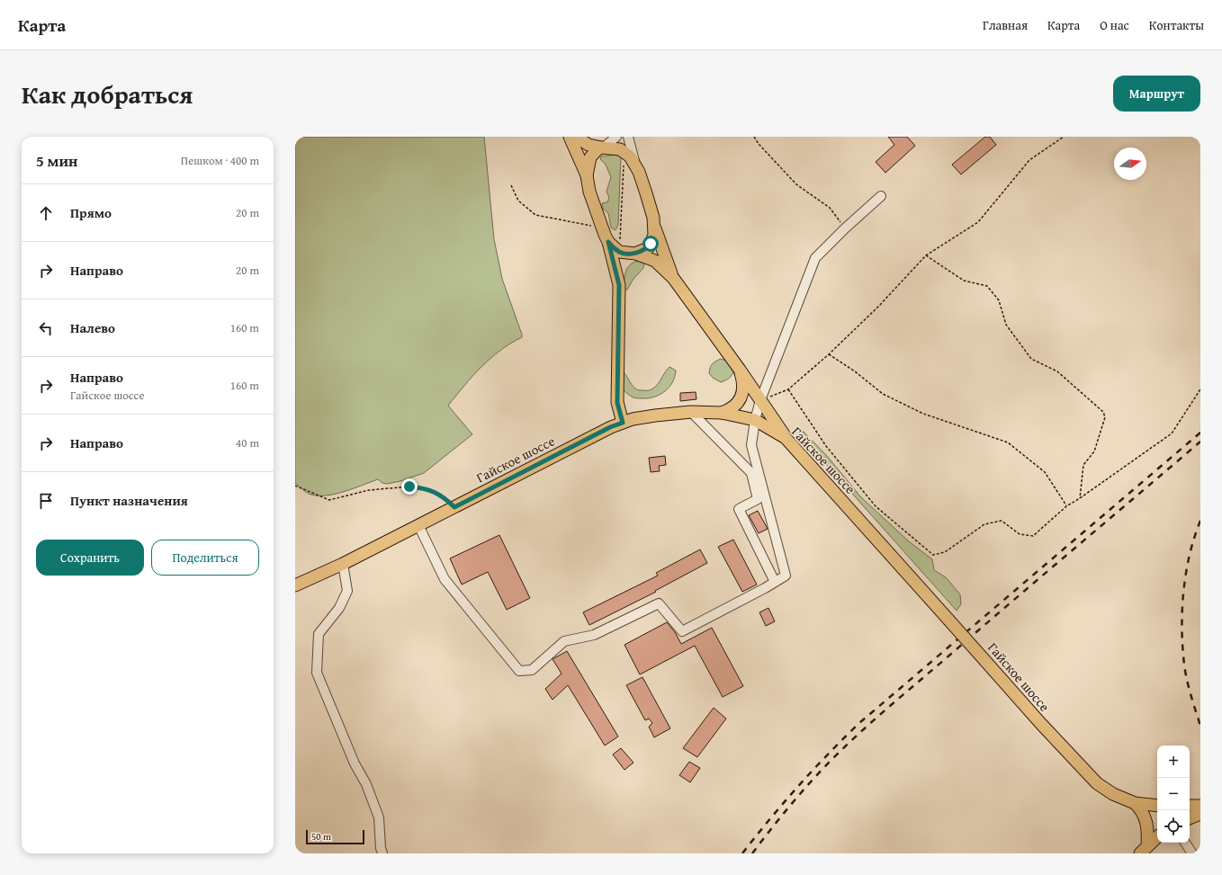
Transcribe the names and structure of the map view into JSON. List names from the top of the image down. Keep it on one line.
{"streets":{"main road":["Гайское шоссе"]},"scale_bar":"50 m","north":"right","page":{"header":"Карта","nav":["Главная","Карта","О нас","Контакты"],"title":"Как добраться","buttons":["Маршрут",["Сохранить","Поделиться"]],"heading":["5 мин","Пешком · 400 m"],"list":[["Прямо","20 m"],["Направо","20 m"],["Налево","160 m"],["Направо","Гайское шоссе","160 m"],["Направо","40 m"],"Пункт назначения"],"map_buttons":["+","−"],"scale":"50 m"}}
